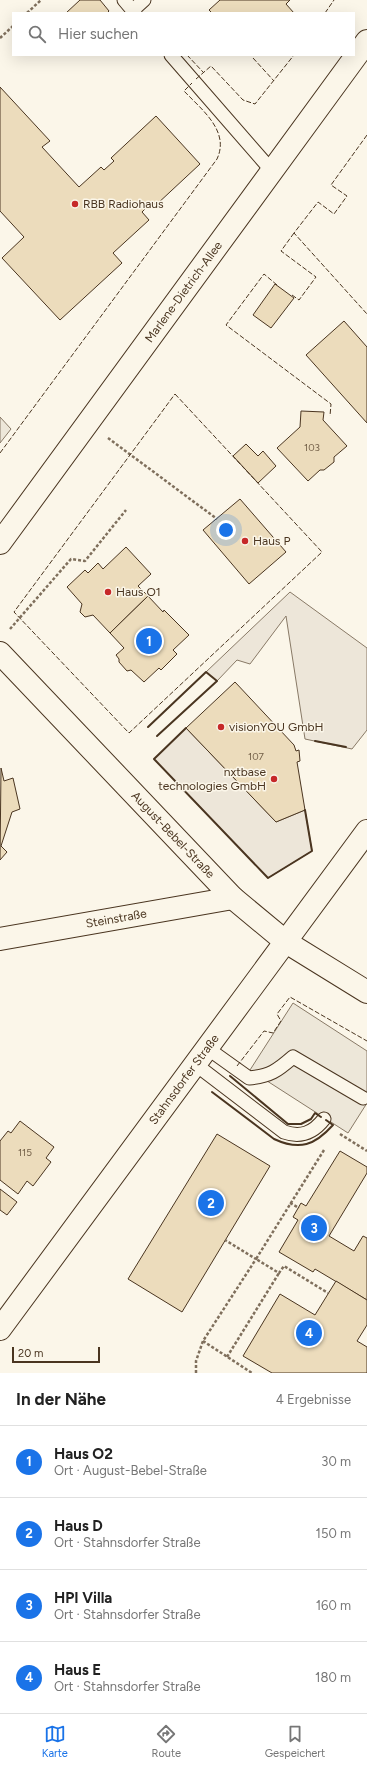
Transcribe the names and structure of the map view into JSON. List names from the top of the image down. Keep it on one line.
{"streets":{"street":["Marlene-Dietrich-Allee","August-Bebel-Straße","Steinstraße","Stahnsdorfer Straße"]},"crossings":[["August-Bebel-Straße","Steinstraße"],["August-Bebel-Straße","Stahnsdorfer Straße"]],"places":["RBB Radiohaus","Haus P","Haus O1","visionYOU GmbH","nxtbase technologies GmbH"],"house_numbers":["103","107","115"],"scale_bar":"20 m","page":{"search":"Hier suchen","pins":["1","2","3","4"],"scale":"20 m","heading":["In der Nähe","4 Ergebnisse"],"list":[{"mark":"1","name":"Haus O2","note":"Ort · August-Bebel-Straße","value":"30 m"},{"mark":"2","name":"Haus D","note":"Ort · Stahnsdorfer Straße","value":"150 m"},{"mark":"3","name":"HPI Villa","note":"Ort · Stahnsdorfer Straße","value":"160 m"},{"mark":"4","name":"Haus E","note":"Ort · Stahnsdorfer Straße","value":"180 m"}],"nav":["Karte","Route","Gespeichert"]}}
